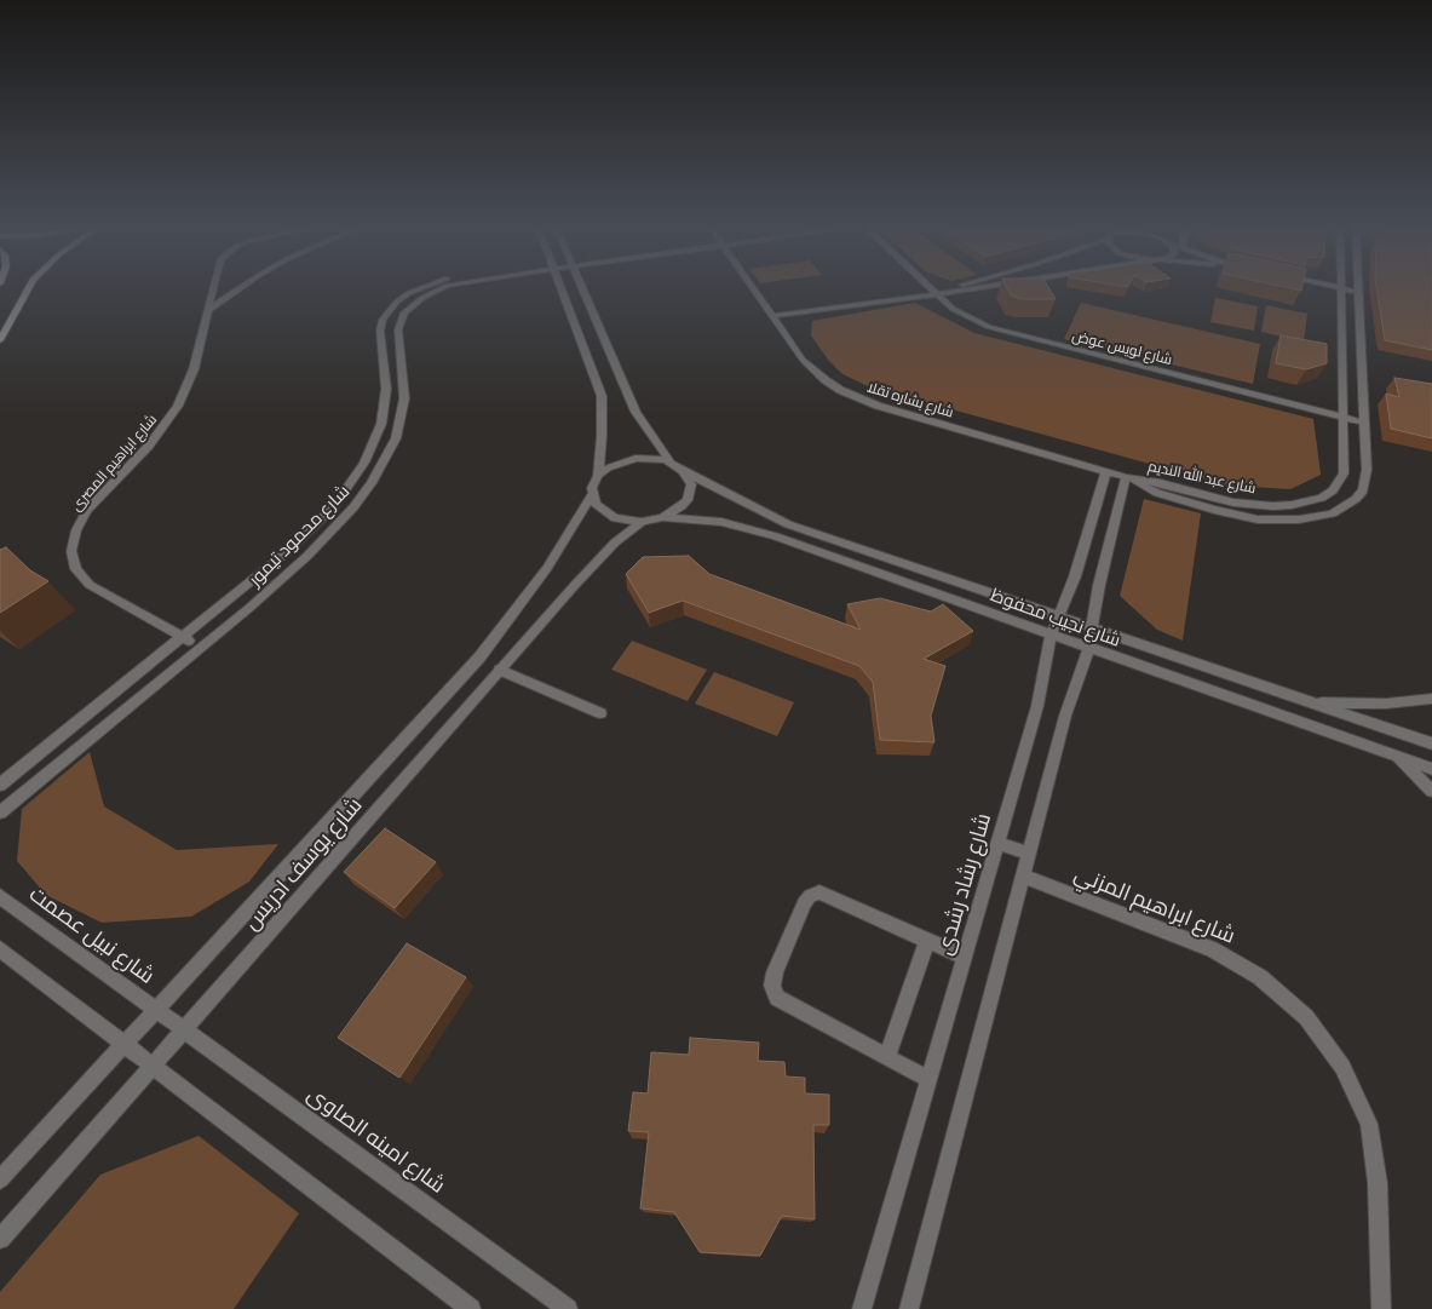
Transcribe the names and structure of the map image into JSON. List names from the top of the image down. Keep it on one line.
{"streets":{"street":["شارع لويس عوض","شارع بشاره تقلا","شارع ابراهيم المصرى","شارع عبد الله النديم","شارع محمود تيمور","شارع نجيب محفوظ","شارع يوسف ادريس","شارع رشاد رشدى","شارع ابراهيم المزني","شارع نبيل عصمت","شارع امينه الصاوى"]},"crossings":[["شارع لويس عوض","شارع عبد الله النديم"],["شارع بشاره تقلا","شارع عبد الله النديم"],["شارع بشاره تقلا","شارع رشاد رشدى"],["شارع ابراهيم المصرى","شارع محمود تيمور"],["شارع نجيب محفوظ","شارع يوسف ادريس"],["شارع نجيب محفوظ","شارع رشاد رشدى"],["شارع يوسف ادريس","شارع نبيل عصمت"],["شارع يوسف ادريس","شارع امينه الصاوى"],["شارع نبيل عصمت","شارع امينه الصاوى"]]}
